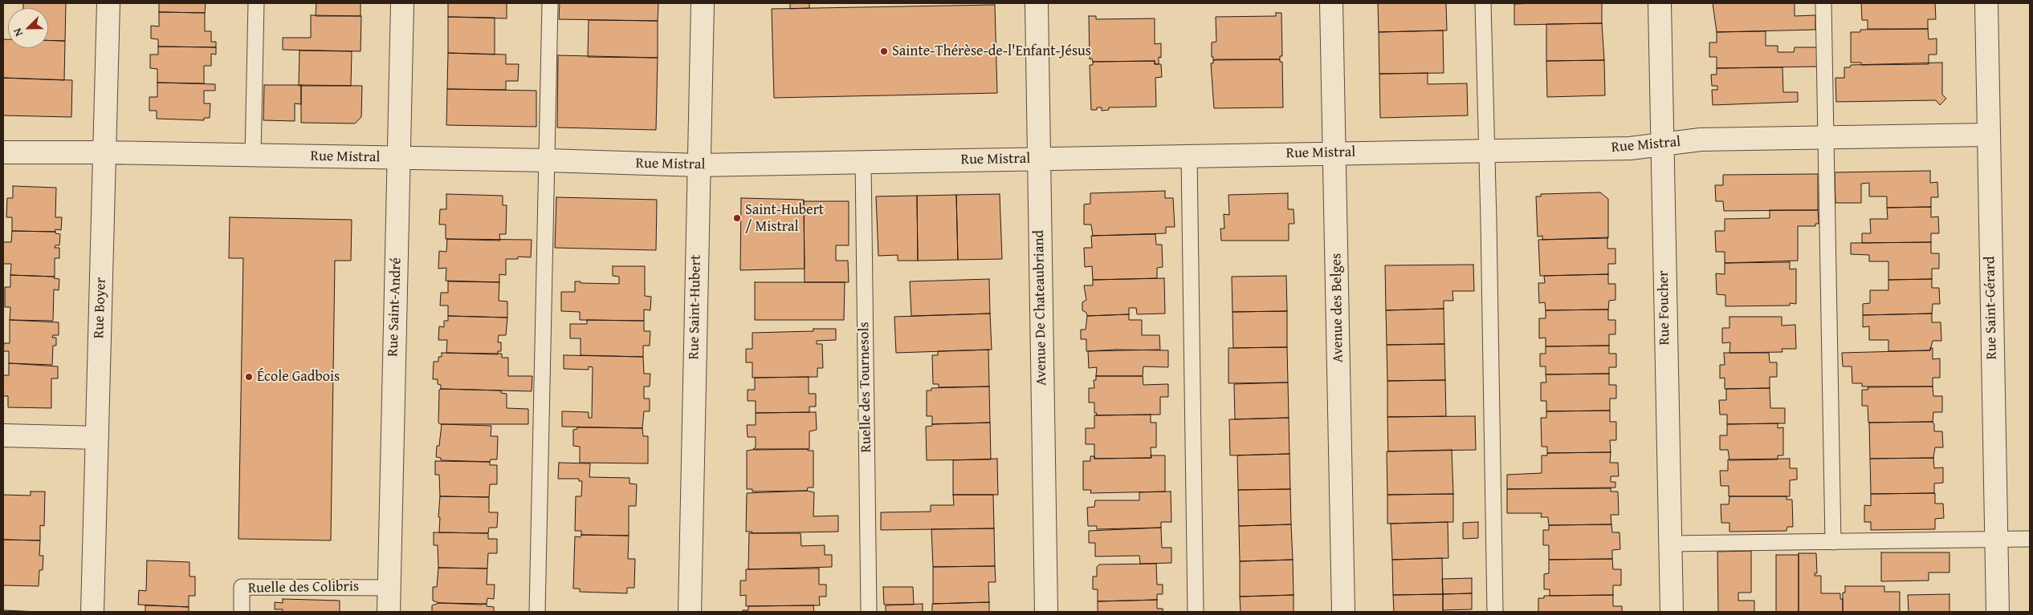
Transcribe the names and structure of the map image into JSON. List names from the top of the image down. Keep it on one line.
{"streets":{"street":["Rue Mistral","Rue Saint-André","Rue Saint-Hubert","Rue Boyer","Avenue De Chateaubriand","Avenue des Belges","Rue Foucher","Rue Saint-Gérard"],"lane":["Ruelle des Tournesols","Ruelle des Colibris"]},"crossings":[["Rue Mistral","Rue Saint-André"],["Rue Mistral","Rue Saint-Hubert"],["Rue Mistral","Rue Boyer"],["Rue Mistral","Avenue De Chateaubriand"],["Rue Mistral","Avenue des Belges"],["Rue Mistral","Rue Foucher"],["Rue Mistral","Rue Saint-Gérard"],["Rue Mistral","Ruelle des Tournesols"],["Rue Saint-André","Ruelle des Colibris"]],"places":["Sainte-Thérèse-de-l'Enfant-Jésus","Saint-Hubert / Mistral","École Gadbois"],"north":"bottom left"}
